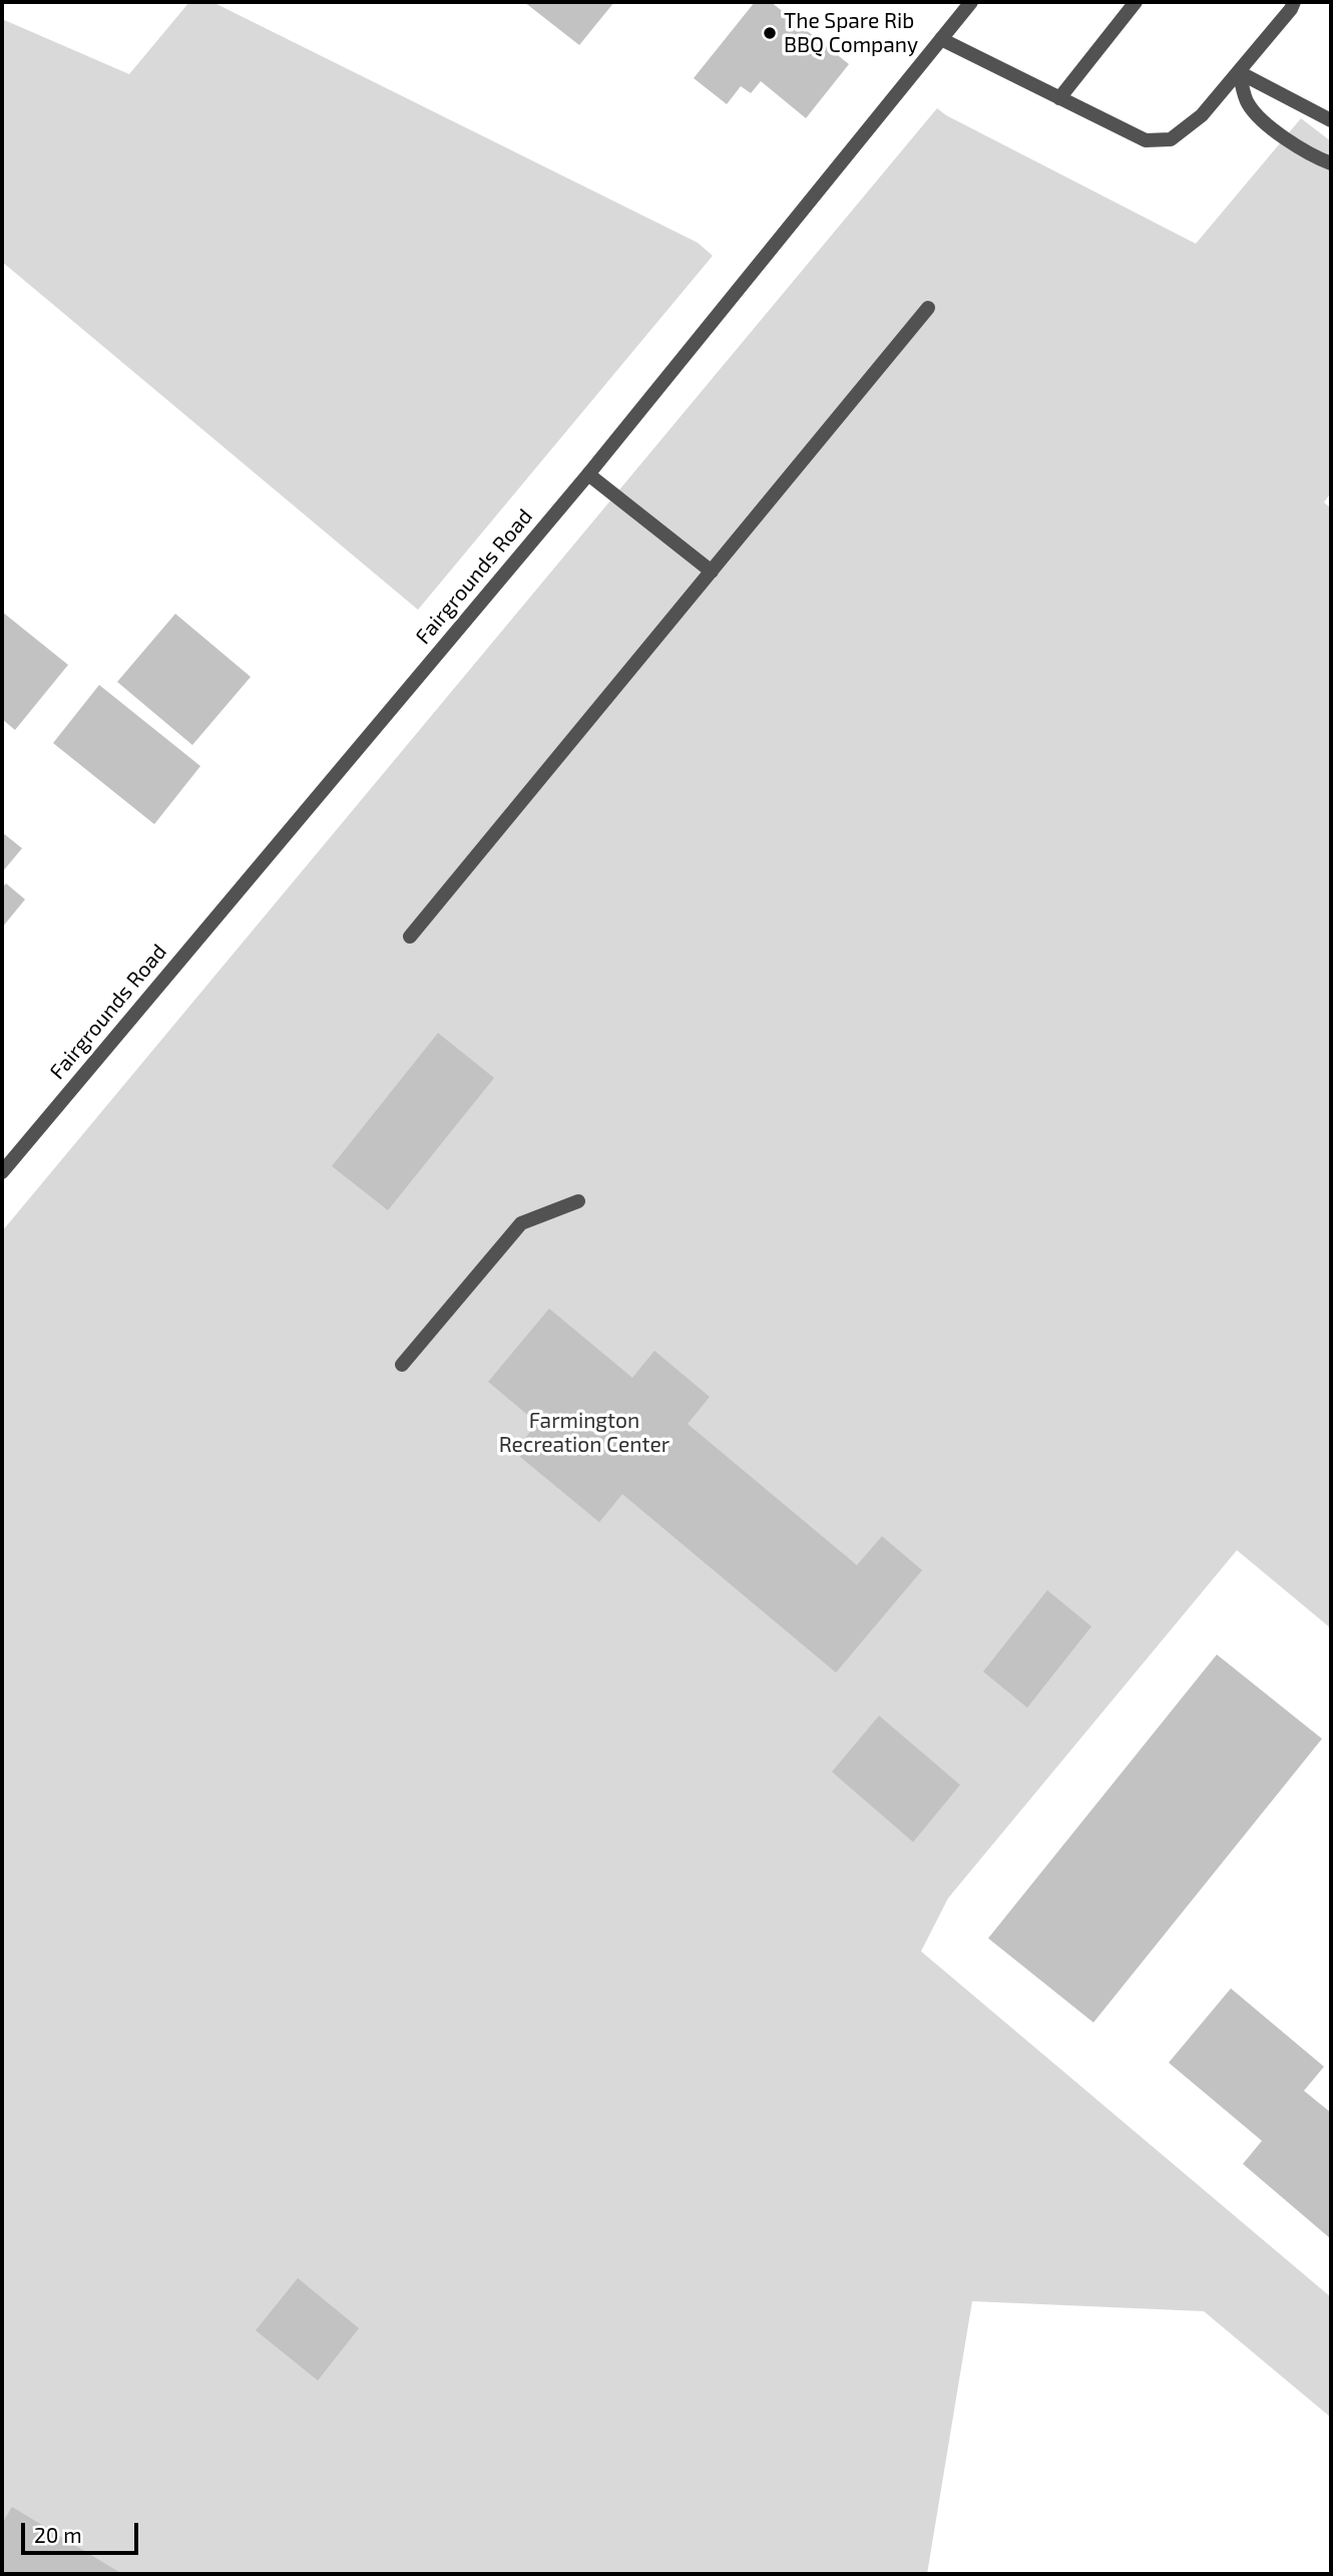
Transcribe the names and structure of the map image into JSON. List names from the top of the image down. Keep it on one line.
{"streets":{"street":["Fairgrounds Road"]},"parks":["Farmington Recreation Center"],"places":["The Spare Rib BBQ Company"],"scale_bar":"20 m"}
